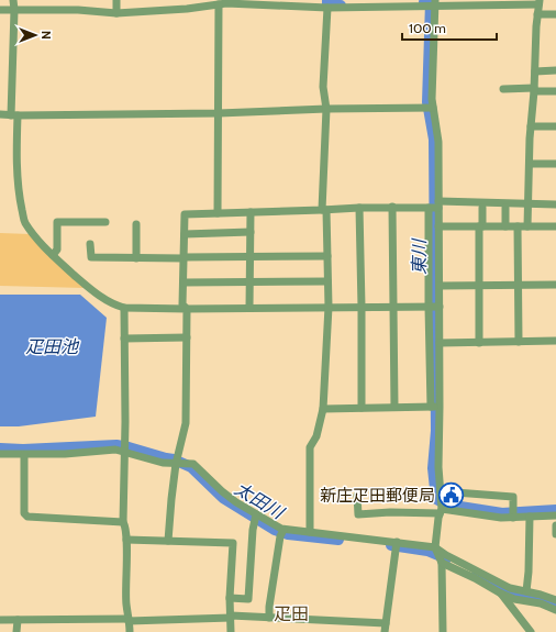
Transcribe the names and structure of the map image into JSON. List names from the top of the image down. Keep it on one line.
{"districts":["疋田"],"water":["東川","疋田池","太田川"],"places":{"public building":["新庄疋田郵便局"]},"scale_bar":"100 m","north":"right"}
